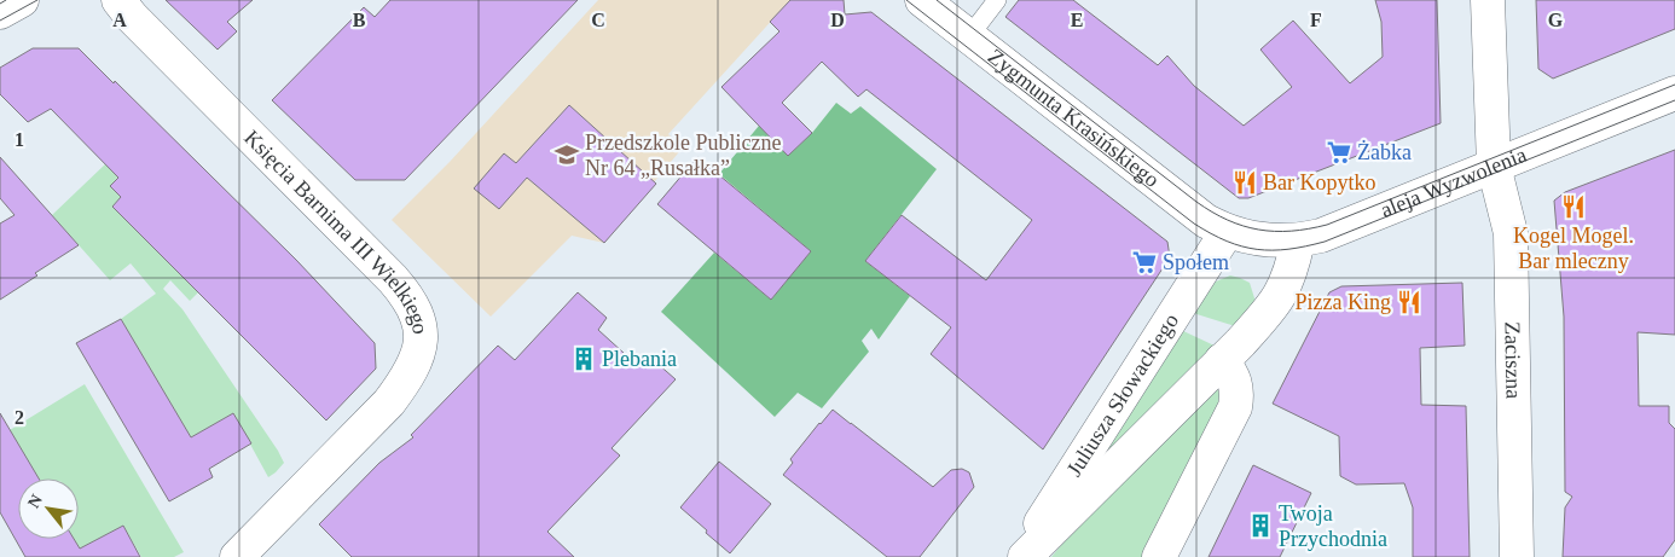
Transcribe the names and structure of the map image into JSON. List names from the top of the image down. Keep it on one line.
{"streets":{"street":["Zygmunta Krasińskiego","aleja Wyzwolenia","Księcia Barnima III Wielkiego","Zaciszna","Juliusza Słowackiego"]},"crossings":[["Zygmunta Krasińskiego","aleja Wyzwolenia"],["Zygmunta Krasińskiego","Juliusza Słowackiego"],["aleja Wyzwolenia","Zaciszna"],["aleja Wyzwolenia","Juliusza Słowackiego"]],"places":{"supermarket":["Żabka","Społem"],"school or university":["Przedszkole Publiczne Nr 64 „Rusałka”"],"restaurant":["Bar Kopytko","Kogel Mogel. Bar mleczny","Pizza King"],"building":["Plebania","Twoja Przychodnia"]},"north":"top left","grid":{"columns":["A","B","C","D","E","F","G"],"rows":["1","2"]}}
